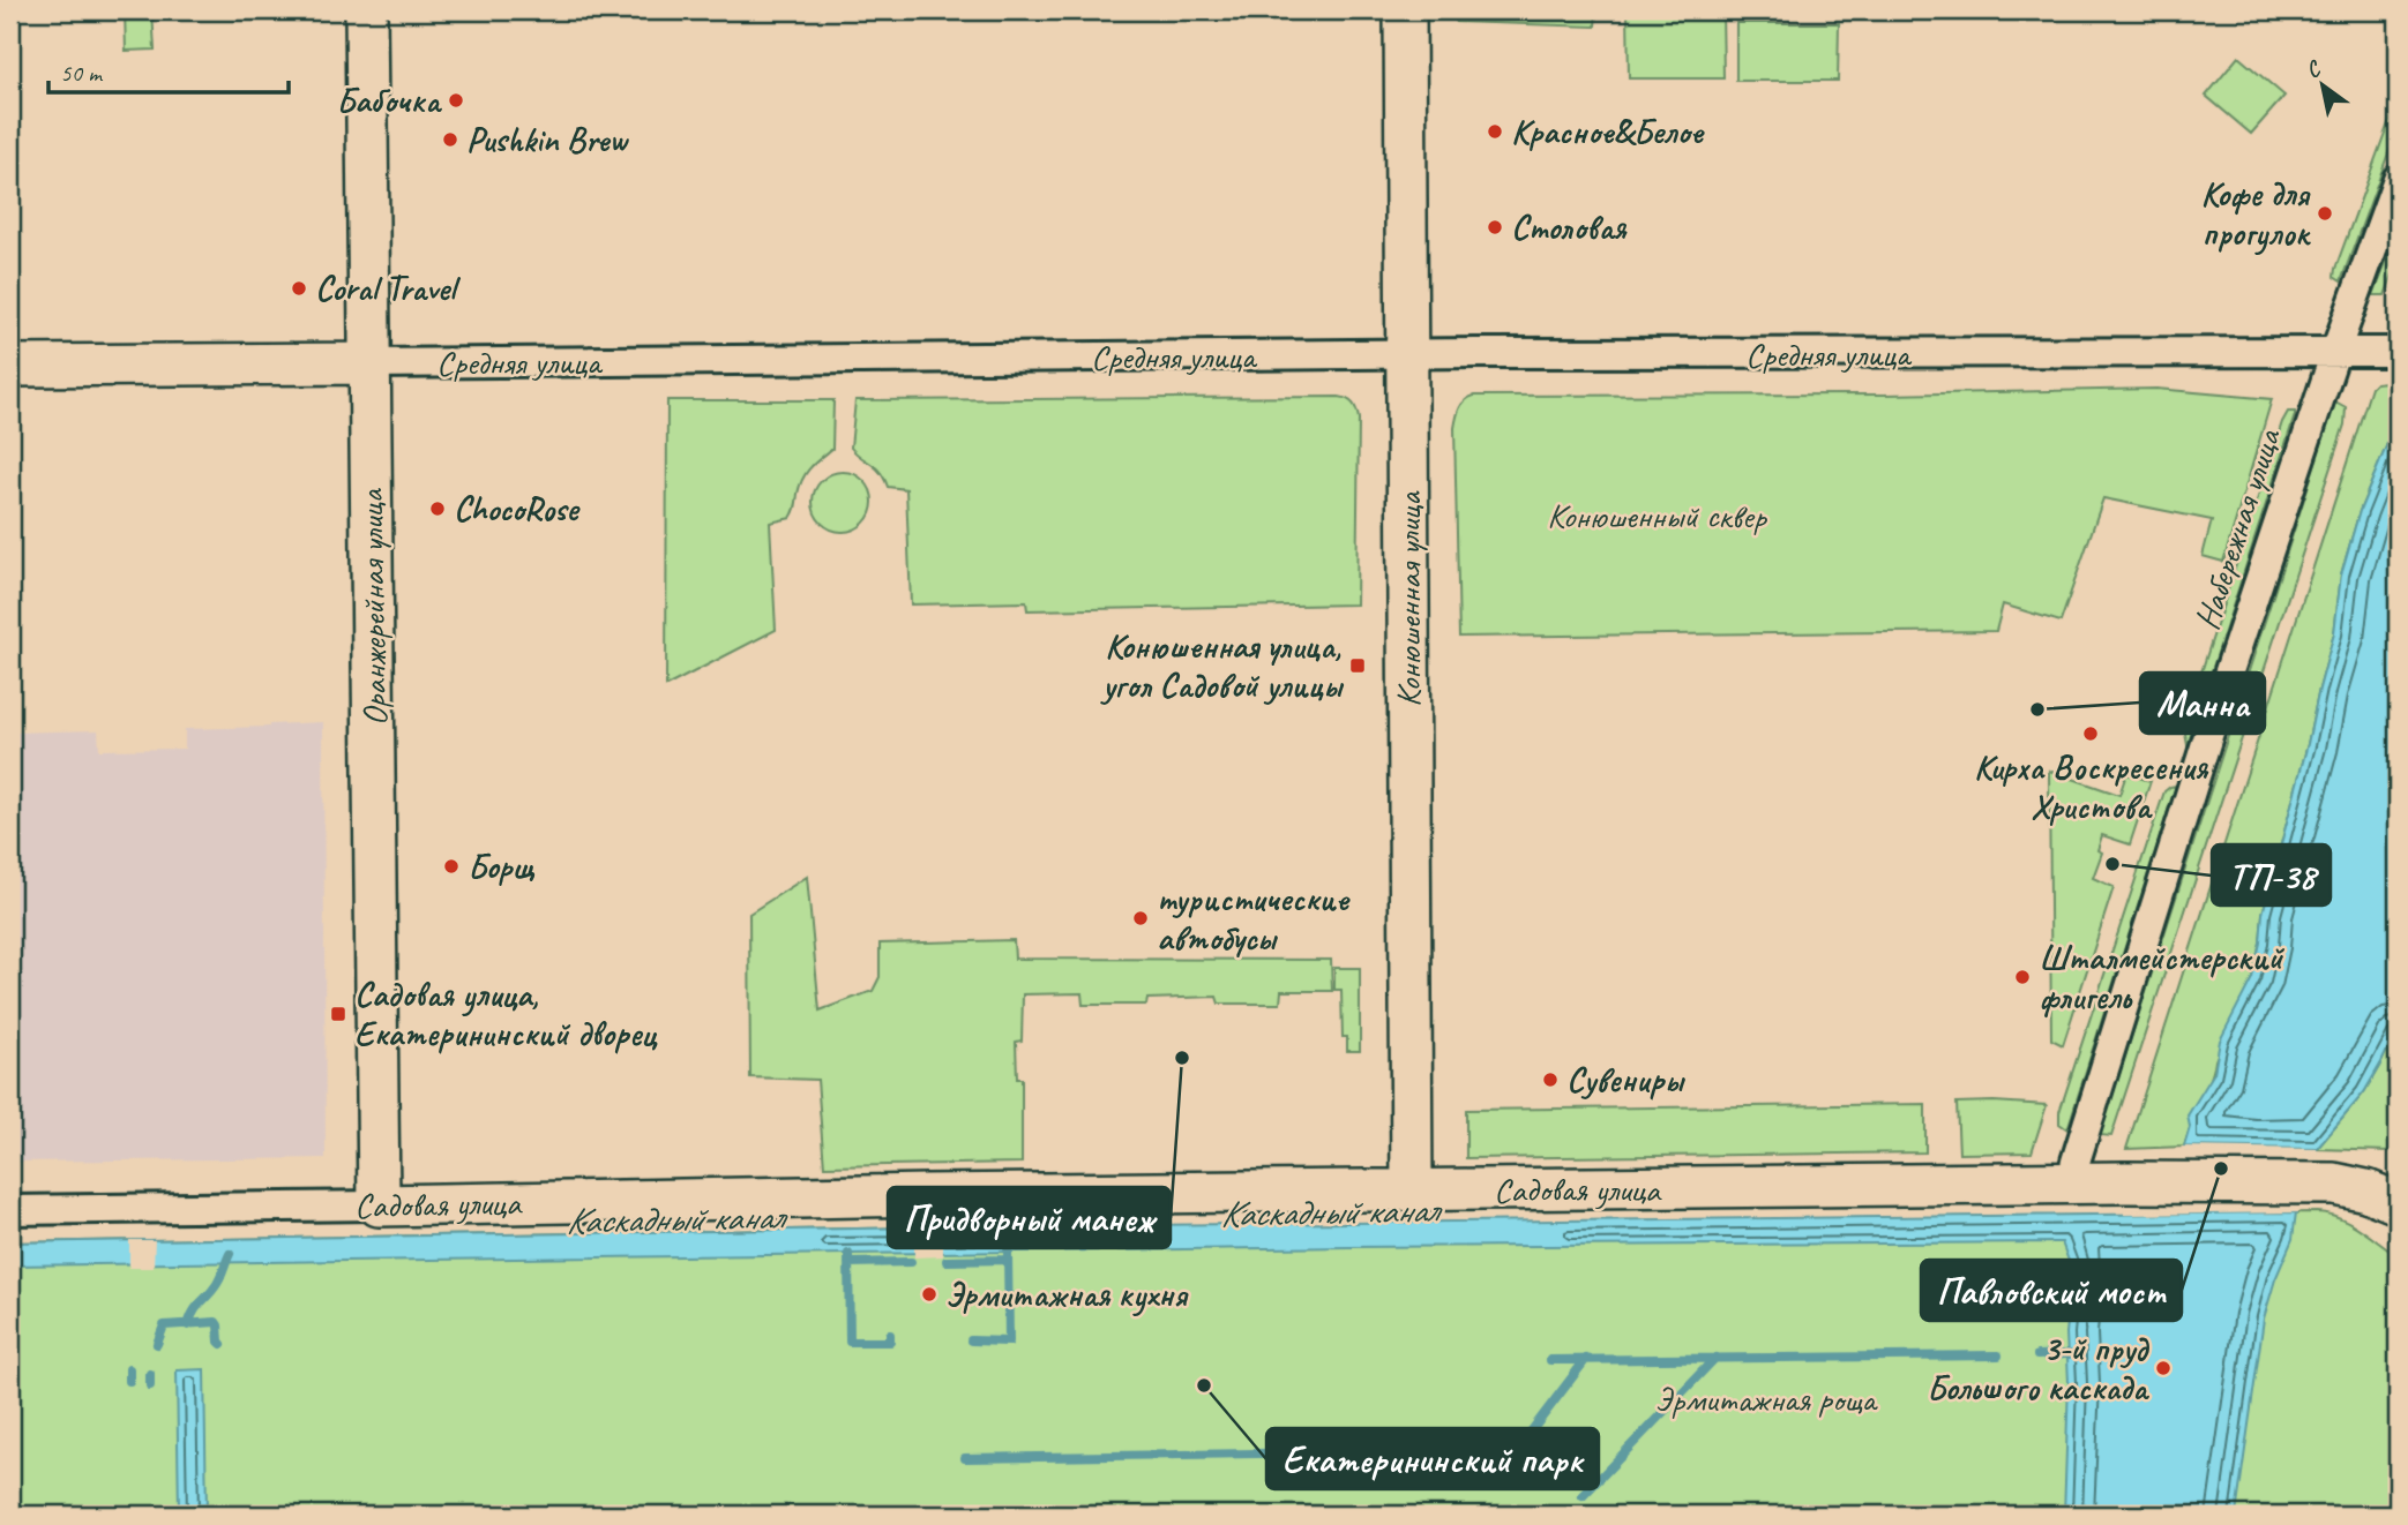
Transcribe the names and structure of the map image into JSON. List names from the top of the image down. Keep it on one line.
{"streets":{"main road":["Средняя улица","Конюшенная улица","Оранжерейная улица","Садовая улица"],"street":["Набережная улица"]},"crossings":[["Средняя улица","Набережная улица"],["Средняя улица","Конюшенная улица"],["Средняя улица","Оранжерейная улица"],["Набережная улица","Садовая улица"],["Конюшенная улица","Садовая улица"],["Оранжерейная улица","Садовая улица"]],"water":["Каскадный канал"],"parks":["Конюшенный сквер","Эрмитажная роща"],"places":{"other":["Бабочка","Красное&Белое","Pushkin Brew","Кофе для прогулок","Столовая","Coral Travel","ChocoRose","Манна","Кирха Воскресения Христова","ТП-38","Борщ","туристические автобусы","Шталмейстерский флигель","Придворный манеж","Сувениры","Павловский мост","Эрмитажная кухня","3-й пруд Большого каскада","Екатерининский парк"],"transit":["Конюшенная улица, угол Садовой улицы","Садовая улица, Екатерининский дворец"]},"scale_bar":"50 m","north":"top left"}
